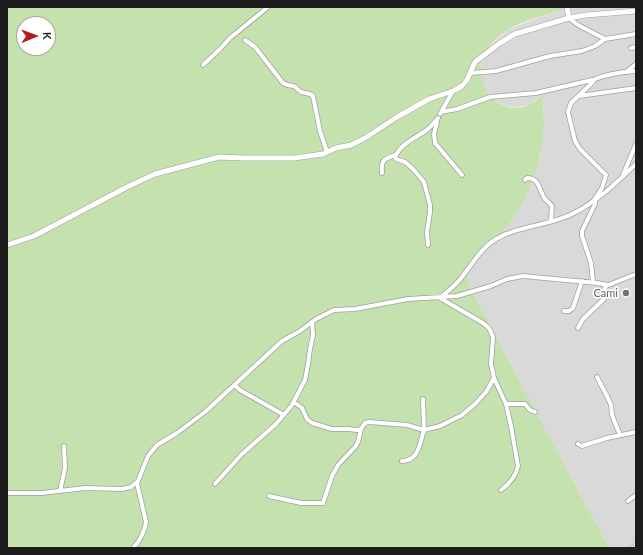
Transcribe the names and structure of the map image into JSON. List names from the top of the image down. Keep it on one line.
{"places":["Cami"],"north":"right"}
